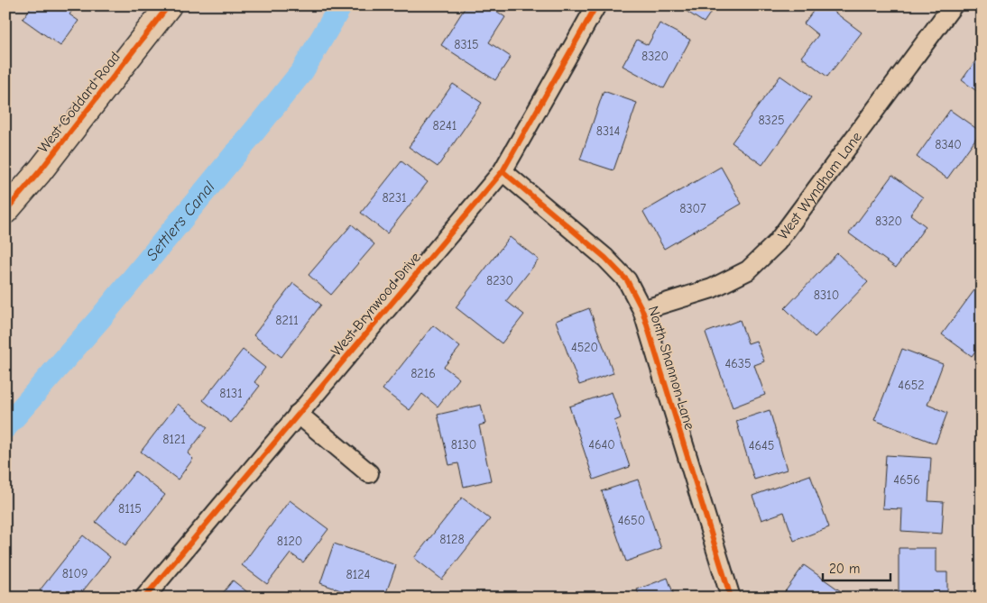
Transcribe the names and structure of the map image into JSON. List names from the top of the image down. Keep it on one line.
{"streets":{"street":["West Goddard Road","West Wyndham Lane","West Brynwood Drive","North Shannon Lane"]},"crossings":[["West Wyndham Lane","North Shannon Lane"],["West Brynwood Drive","North Shannon Lane"]],"water":["Settlers Canal"],"house_numbers":["8315","8320","8325","8241","8314","8340","8231","8307","8320","8230","8310","8211","4520","4635","8216","4652","8131","8121","8130","4640","4645","4656","8115","4650","8128","8120","8109","8124"],"scale_bar":"20 m"}
